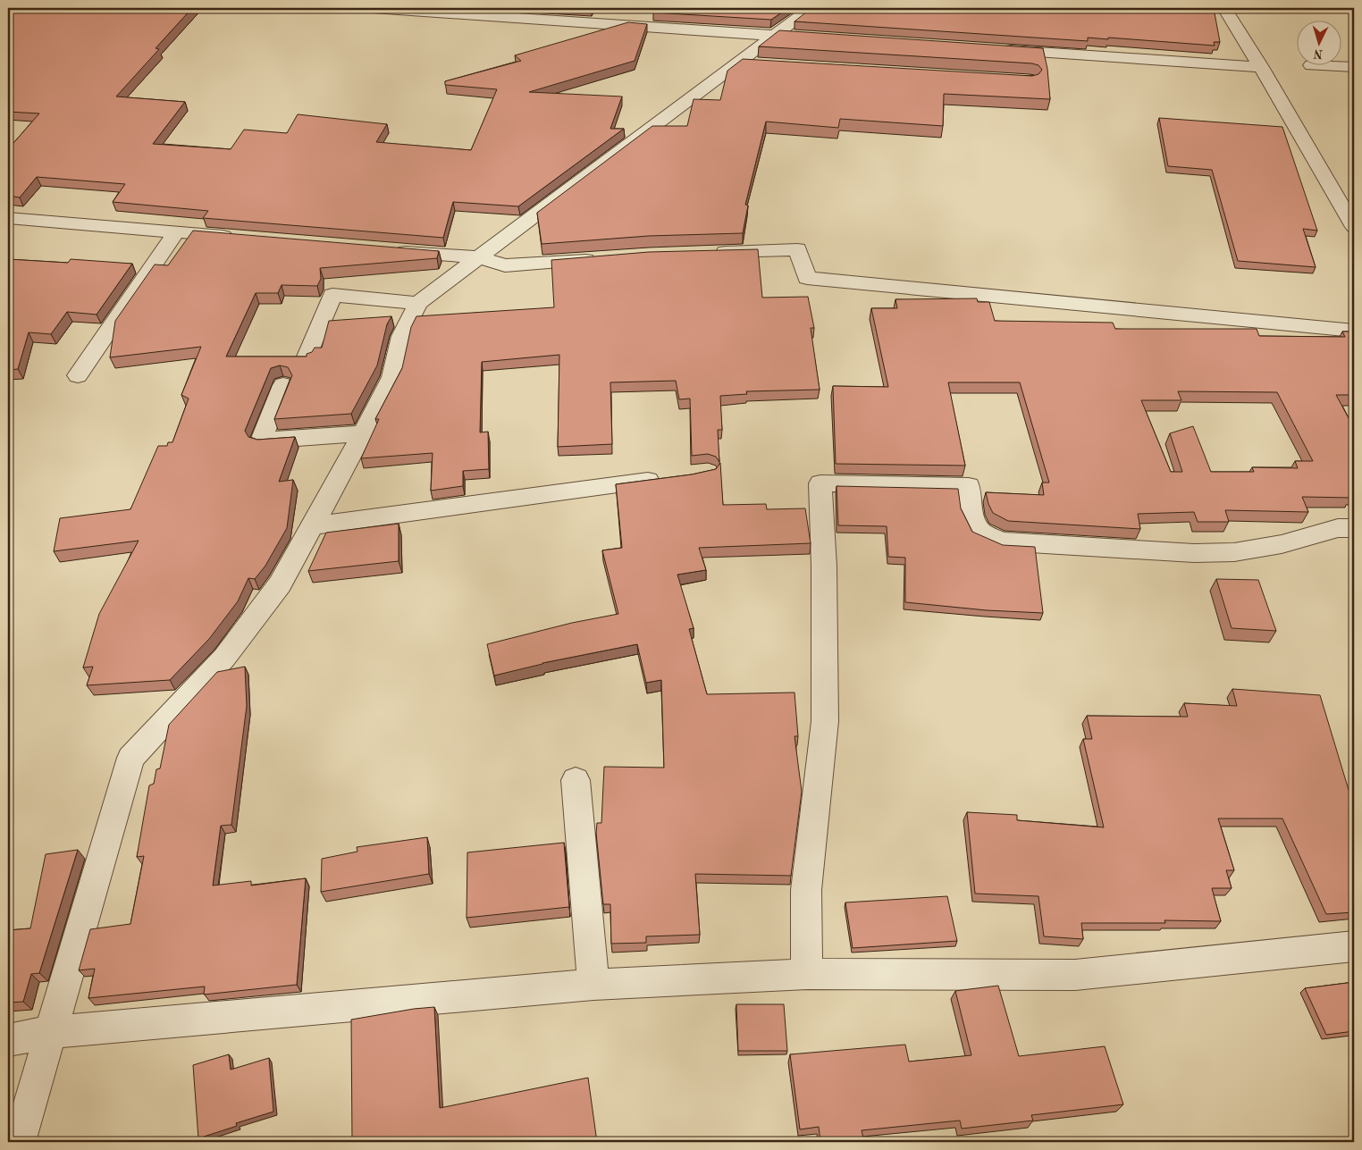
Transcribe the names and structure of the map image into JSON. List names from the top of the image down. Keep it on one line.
{"north":"bottom"}
